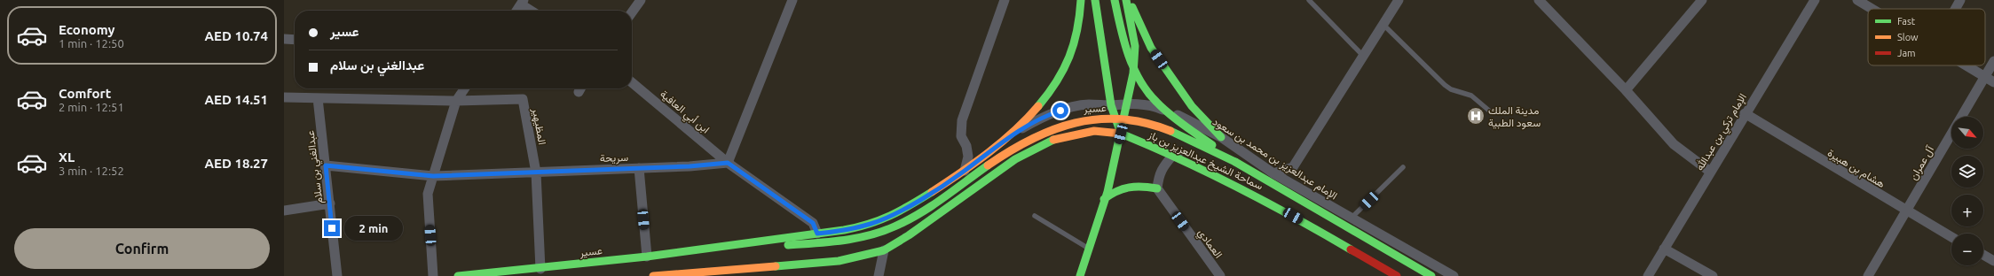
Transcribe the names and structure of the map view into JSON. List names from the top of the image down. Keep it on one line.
{"streets":{"main road":["عسير","الإمام عبدالعزيز بن محمد بن سعود","سماحة الشيخ عبدالعزيز بن باز"],"street":["ابن أبي العافية","المظيهير","الإمام تركي بن عبدالله","سريحة","آل عمران","عبدالغني بن سلام","هشام بن هبيرة","العمادي"]},"crossings":[["عسير","المظيهير"],["عسير","الإمام عبدالعزيز بن محمد بن سعود"],["ابن أبي العافية","سريحة"],["المظيهير","سريحة"],["المظيهير","عبدالغني بن سلام"],["الإمام تركي بن عبدالله","هشام بن هبيرة"],["سريحة","عبدالغني بن سلام"],["آل عمران","هشام بن هبيرة"]],"places":{"hospital":["مدينة الملك سعود الطبية"]},"legend":["Fast","Slow","Jam"],"north":"bottom right","page":{"list":[{"name":"Economy","note":"1 min · 12:50","value":"AED 10.74"},{"name":"Comfort","note":"2 min · 12:51","value":"AED 14.51"},{"name":"XL","note":"3 min · 12:52","value":"AED 18.27"}],"banner":["عسير","عبدالغني بن سلام"],"map_buttons":["+","−"],"bubble":"2 min","buttons":"Confirm"}}
